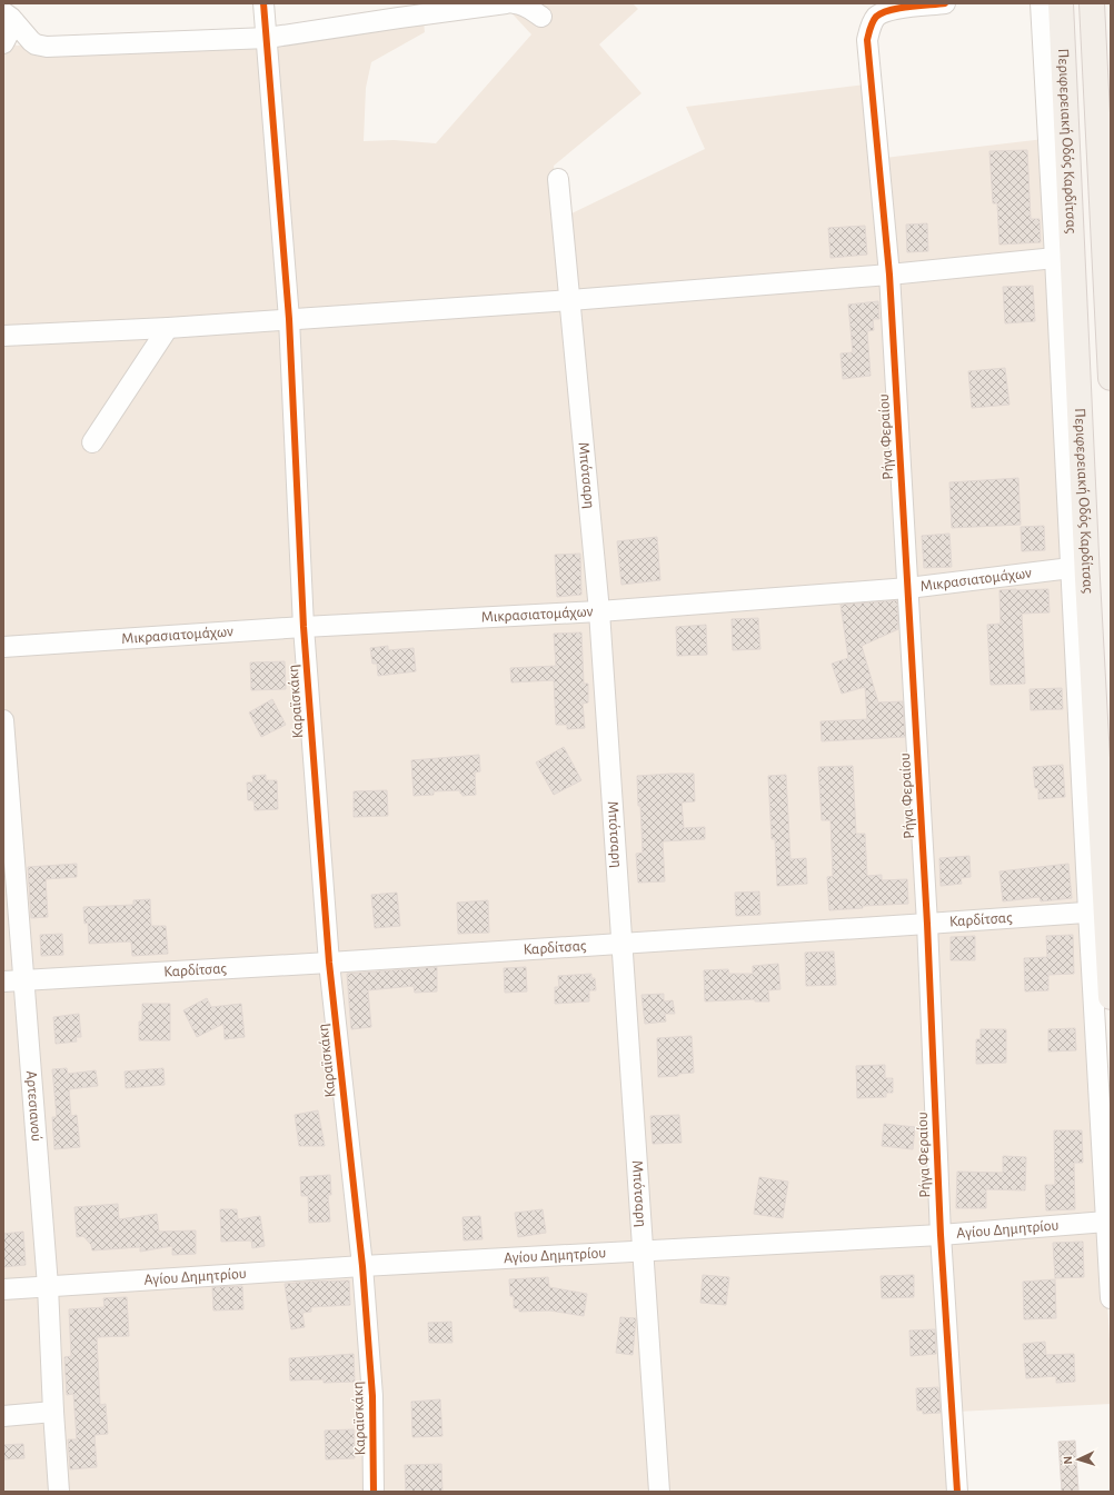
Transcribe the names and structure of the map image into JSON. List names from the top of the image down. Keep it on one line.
{"streets":{"main road":["Περιφερειακή Οδός Καρδίτσας"],"street":["Ρήγα Φεραίου","Μπότσαρη","Μικρασιατομάχων","Καραϊσκάκη","Καρδίτσας","Αρτεσιανού","Αγίου Δημητρίου"]},"crossings":[["Περιφερειακή Οδός Καρδίτσας","Καρδίτσας"],["Ρήγα Φεραίου","Μικρασιατομάχων"],["Ρήγα Φεραίου","Καρδίτσας"],["Ρήγα Φεραίου","Αγίου Δημητρίου"],["Μπότσαρη","Μικρασιατομάχων"],["Μπότσαρη","Καρδίτσας"],["Μπότσαρη","Αγίου Δημητρίου"],["Μικρασιατομάχων","Καραϊσκάκη"],["Καραϊσκάκη","Καρδίτσας"],["Καραϊσκάκη","Αγίου Δημητρίου"],["Καρδίτσας","Αρτεσιανού"],["Αρτεσιανού","Αγίου Δημητρίου"]],"north":"left"}
